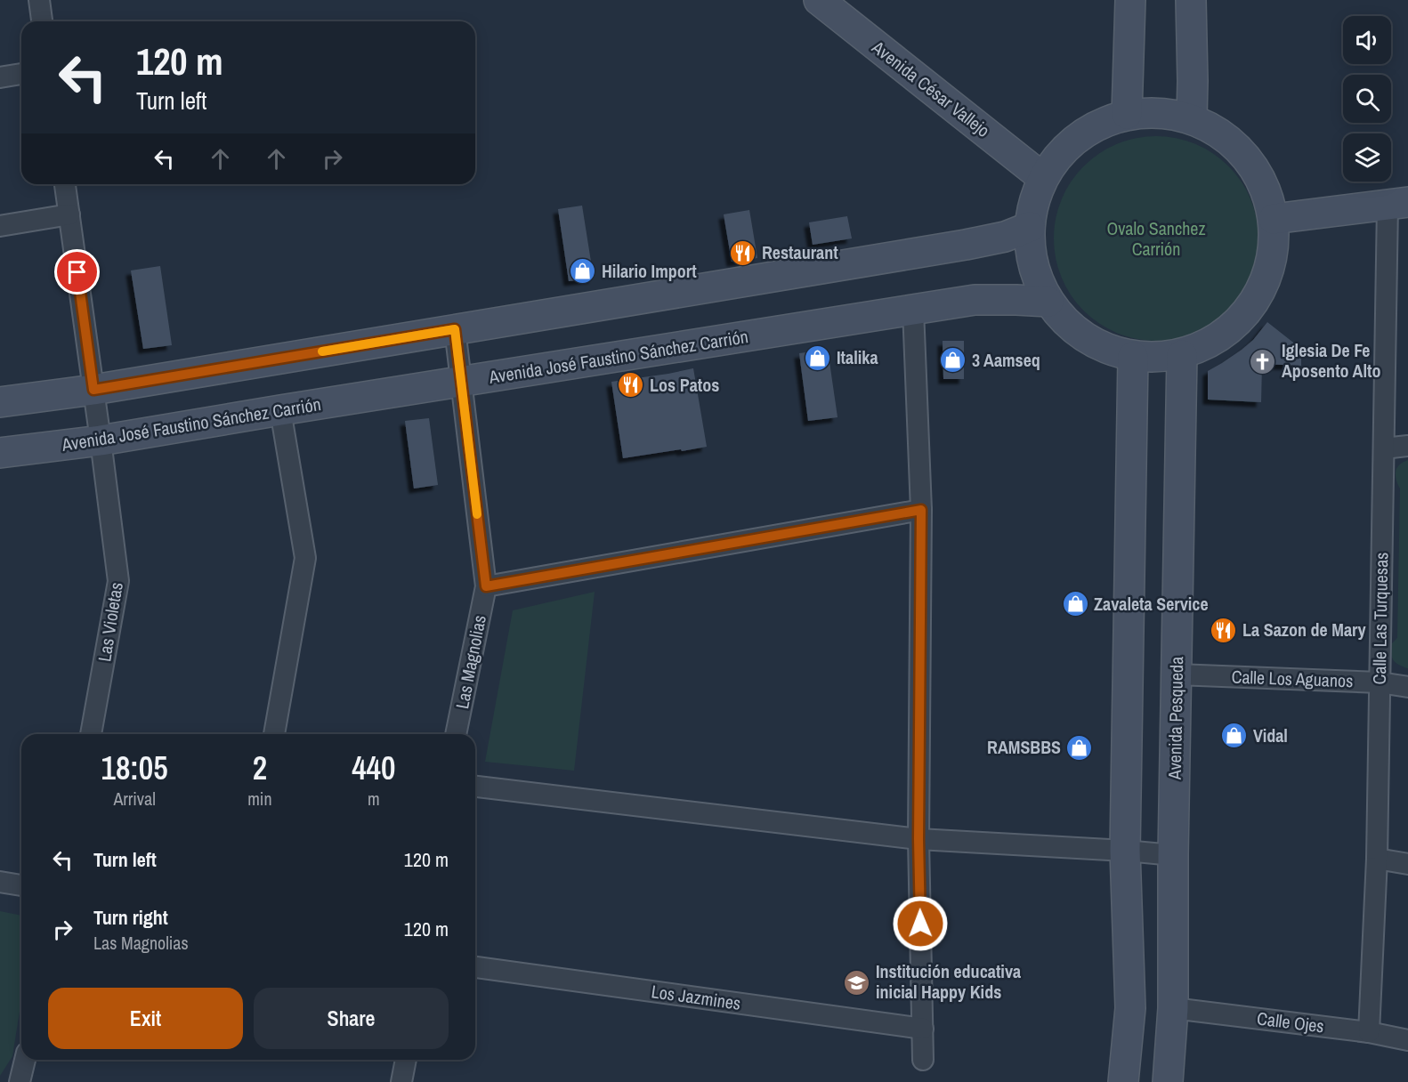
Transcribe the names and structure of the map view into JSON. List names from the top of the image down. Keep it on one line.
{"streets":{"main road":["Avenida César Vallejo","Avenida José Faustino Sánchez Carrión","Avenida Pesqueda"],"street":["Calle Las Turquesas","Las Violetas","Las Magnolias","Calle Los Aguanos","Los Jazmines","Calle Ojes"]},"crossings":[["Avenida José Faustino Sánchez Carrión","Las Violetas"],["Avenida José Faustino Sánchez Carrión","Las Magnolias"],["Calle Las Turquesas","Calle Los Aguanos"],["Calle Las Turquesas","Calle Ojes"],["Calle Los Aguanos","Avenida Pesqueda"],["Avenida Pesqueda","Calle Ojes"]],"parks":["Ovalo Sanchez Carrión"],"places":{"restaurant":["Restaurant","Los Patos","La Sazon de Mary"],"shop":["Hilario Import","Italika","3 Aamseq","Zavaleta Service","Vidal","RAMSBBS"],"church":["Iglesia De Fe Aposento Alto"],"school or university":["Institución educativa inicial Happy Kids"]},"page":{"turn":["120 m","Turn left"],"eta":["18:05","Arrival","2","min","440","m"],"list":[{"name":"Turn left","value":"120 m"},{"name":"Turn right","note":"Las Magnolias","value":"120 m"}],"buttons":["Exit","Share"]}}
